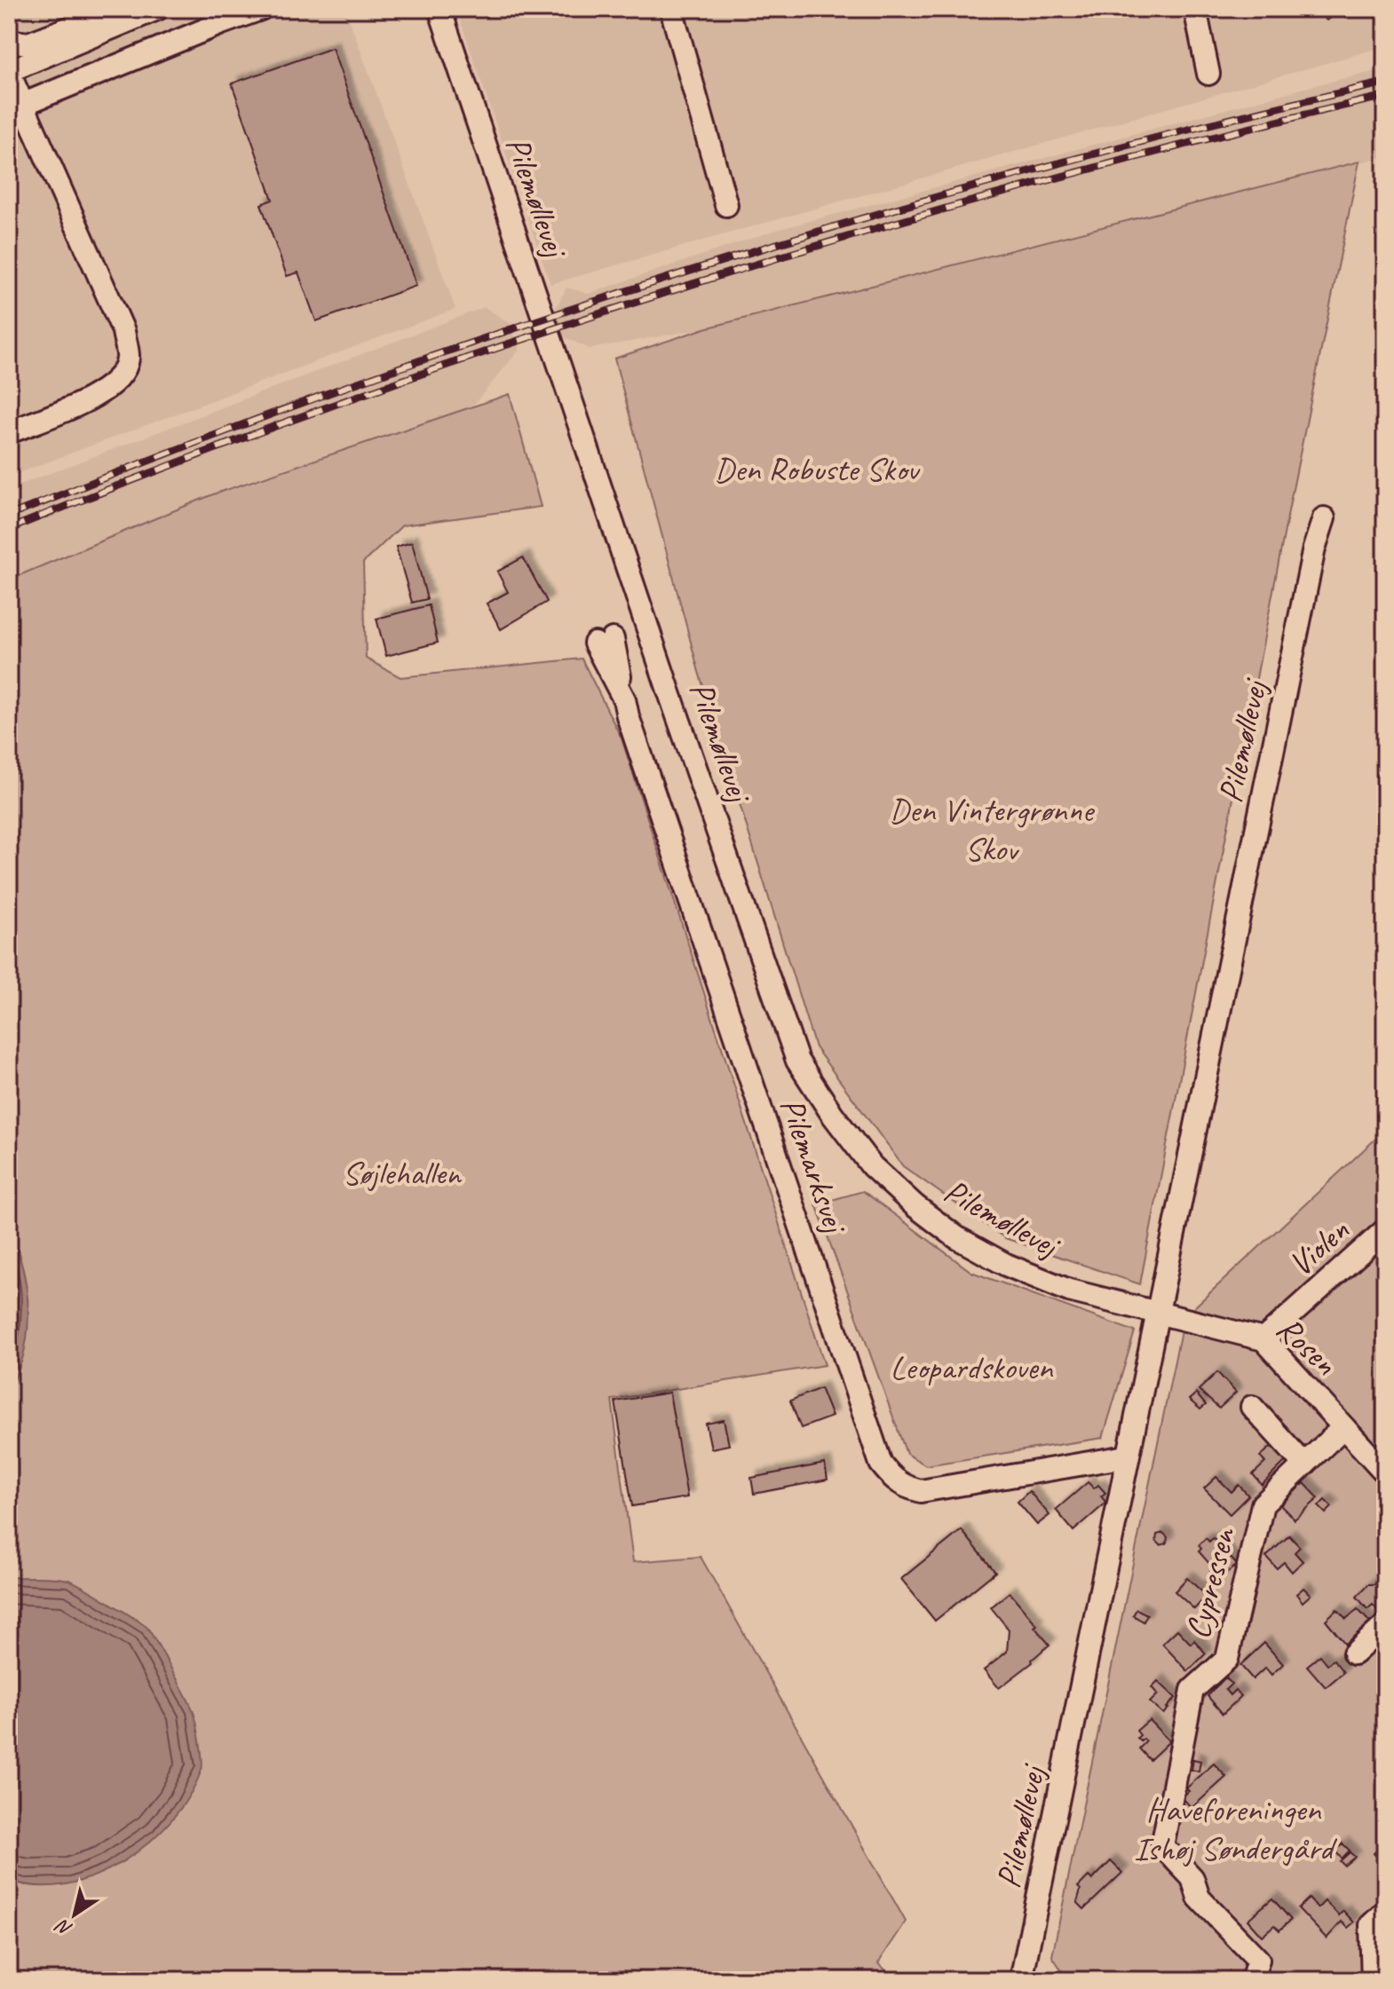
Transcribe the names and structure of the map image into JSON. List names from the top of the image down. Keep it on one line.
{"streets":{"street":["Pilemøllevej","Pilemarksvej","Violen","Rosen","Cypressen"]},"crossings":[["Pilemøllevej","Pilemarksvej"],["Pilemøllevej","Rosen"],["Violen","Rosen"],["Rosen","Cypressen"]],"parks":["Den Robuste Skov","Den Vintergrønne Skov","Søjlehallen","Leopardskoven","Haveforeningen Ishøj Søndergård"],"north":"bottom left"}
